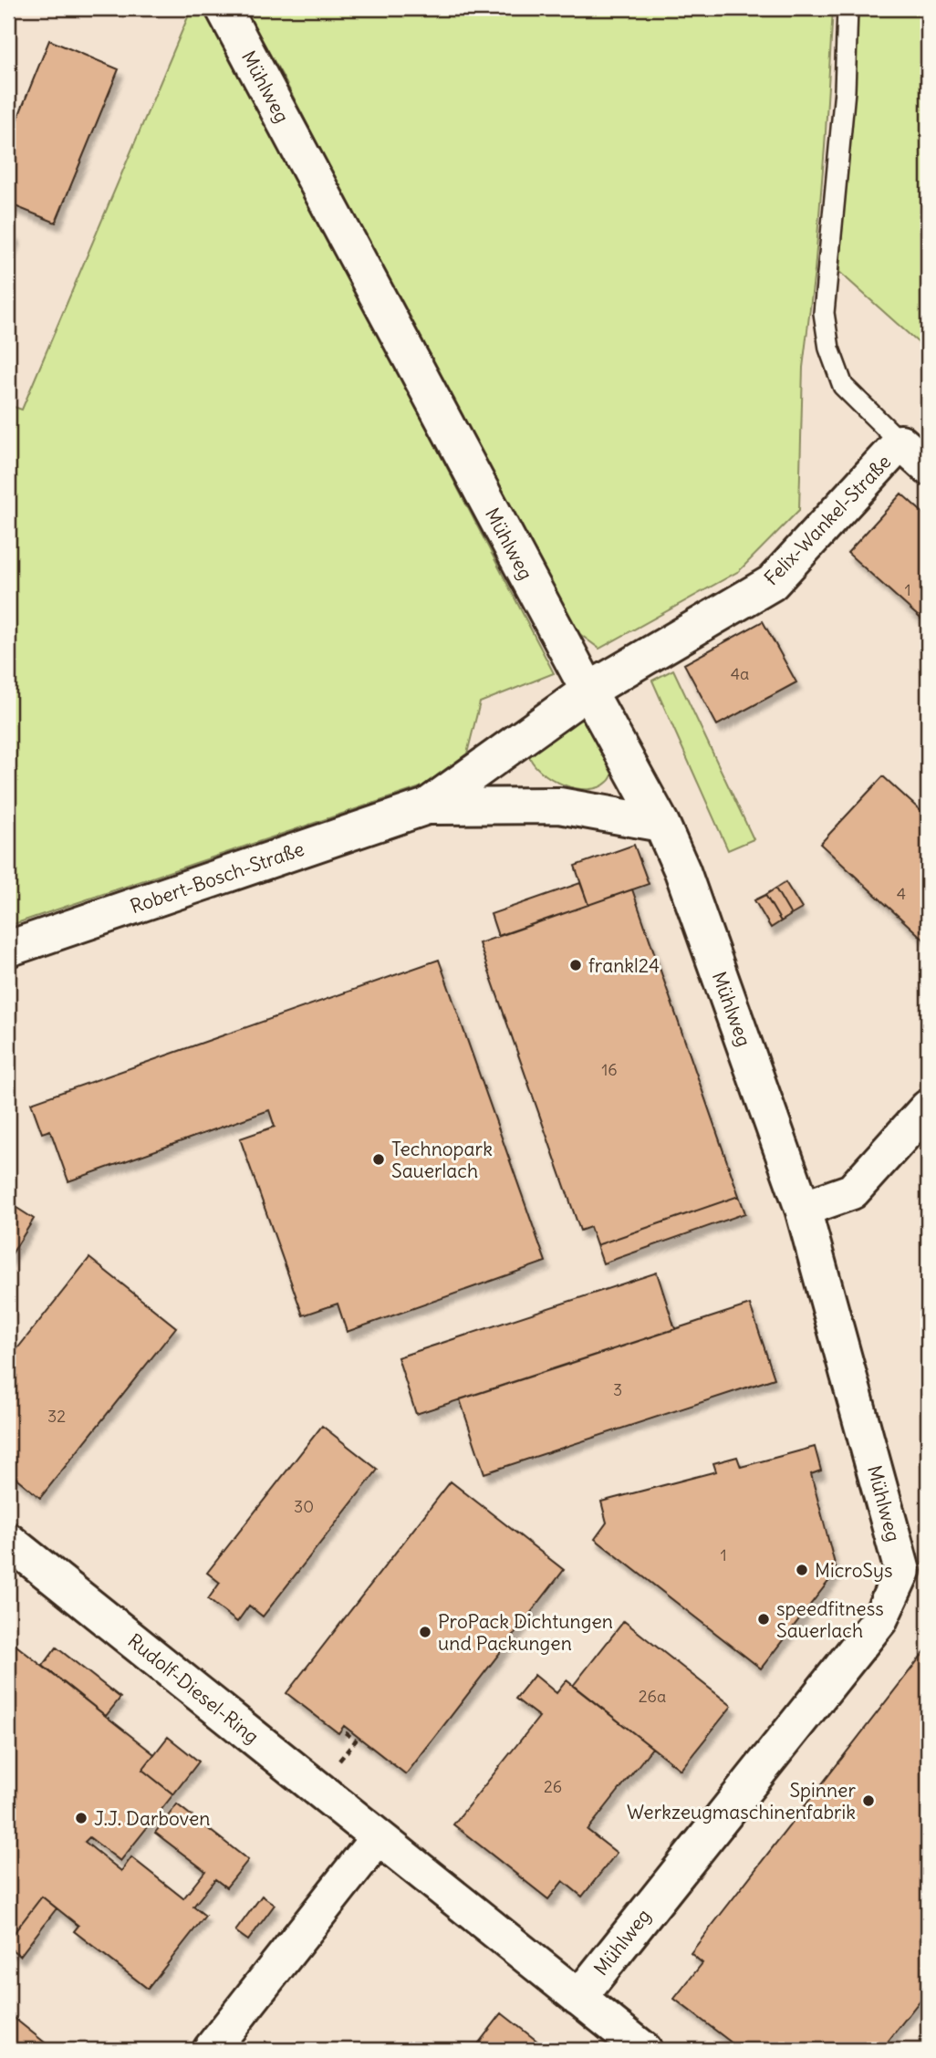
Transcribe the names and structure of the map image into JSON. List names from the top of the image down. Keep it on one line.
{"streets":{"street":["Mühlweg","Felix-Wankel-Straße","Robert-Bosch-Straße","Rudolf-Diesel-Ring"]},"crossings":[["Mühlweg","Felix-Wankel-Straße"],["Mühlweg","Robert-Bosch-Straße"],["Mühlweg","Rudolf-Diesel-Ring"],["Felix-Wankel-Straße","Robert-Bosch-Straße"]],"places":["frankl24","Technopark Sauerlach","MicroSys","speedfitness Sauerlach","ProPack Dichtungen und Packungen","Spinner Werkzeugmaschinenfabrik","J.J. Darboven"],"house_numbers":["1","4a","4","16","3","32","30","1","26a","26"]}
